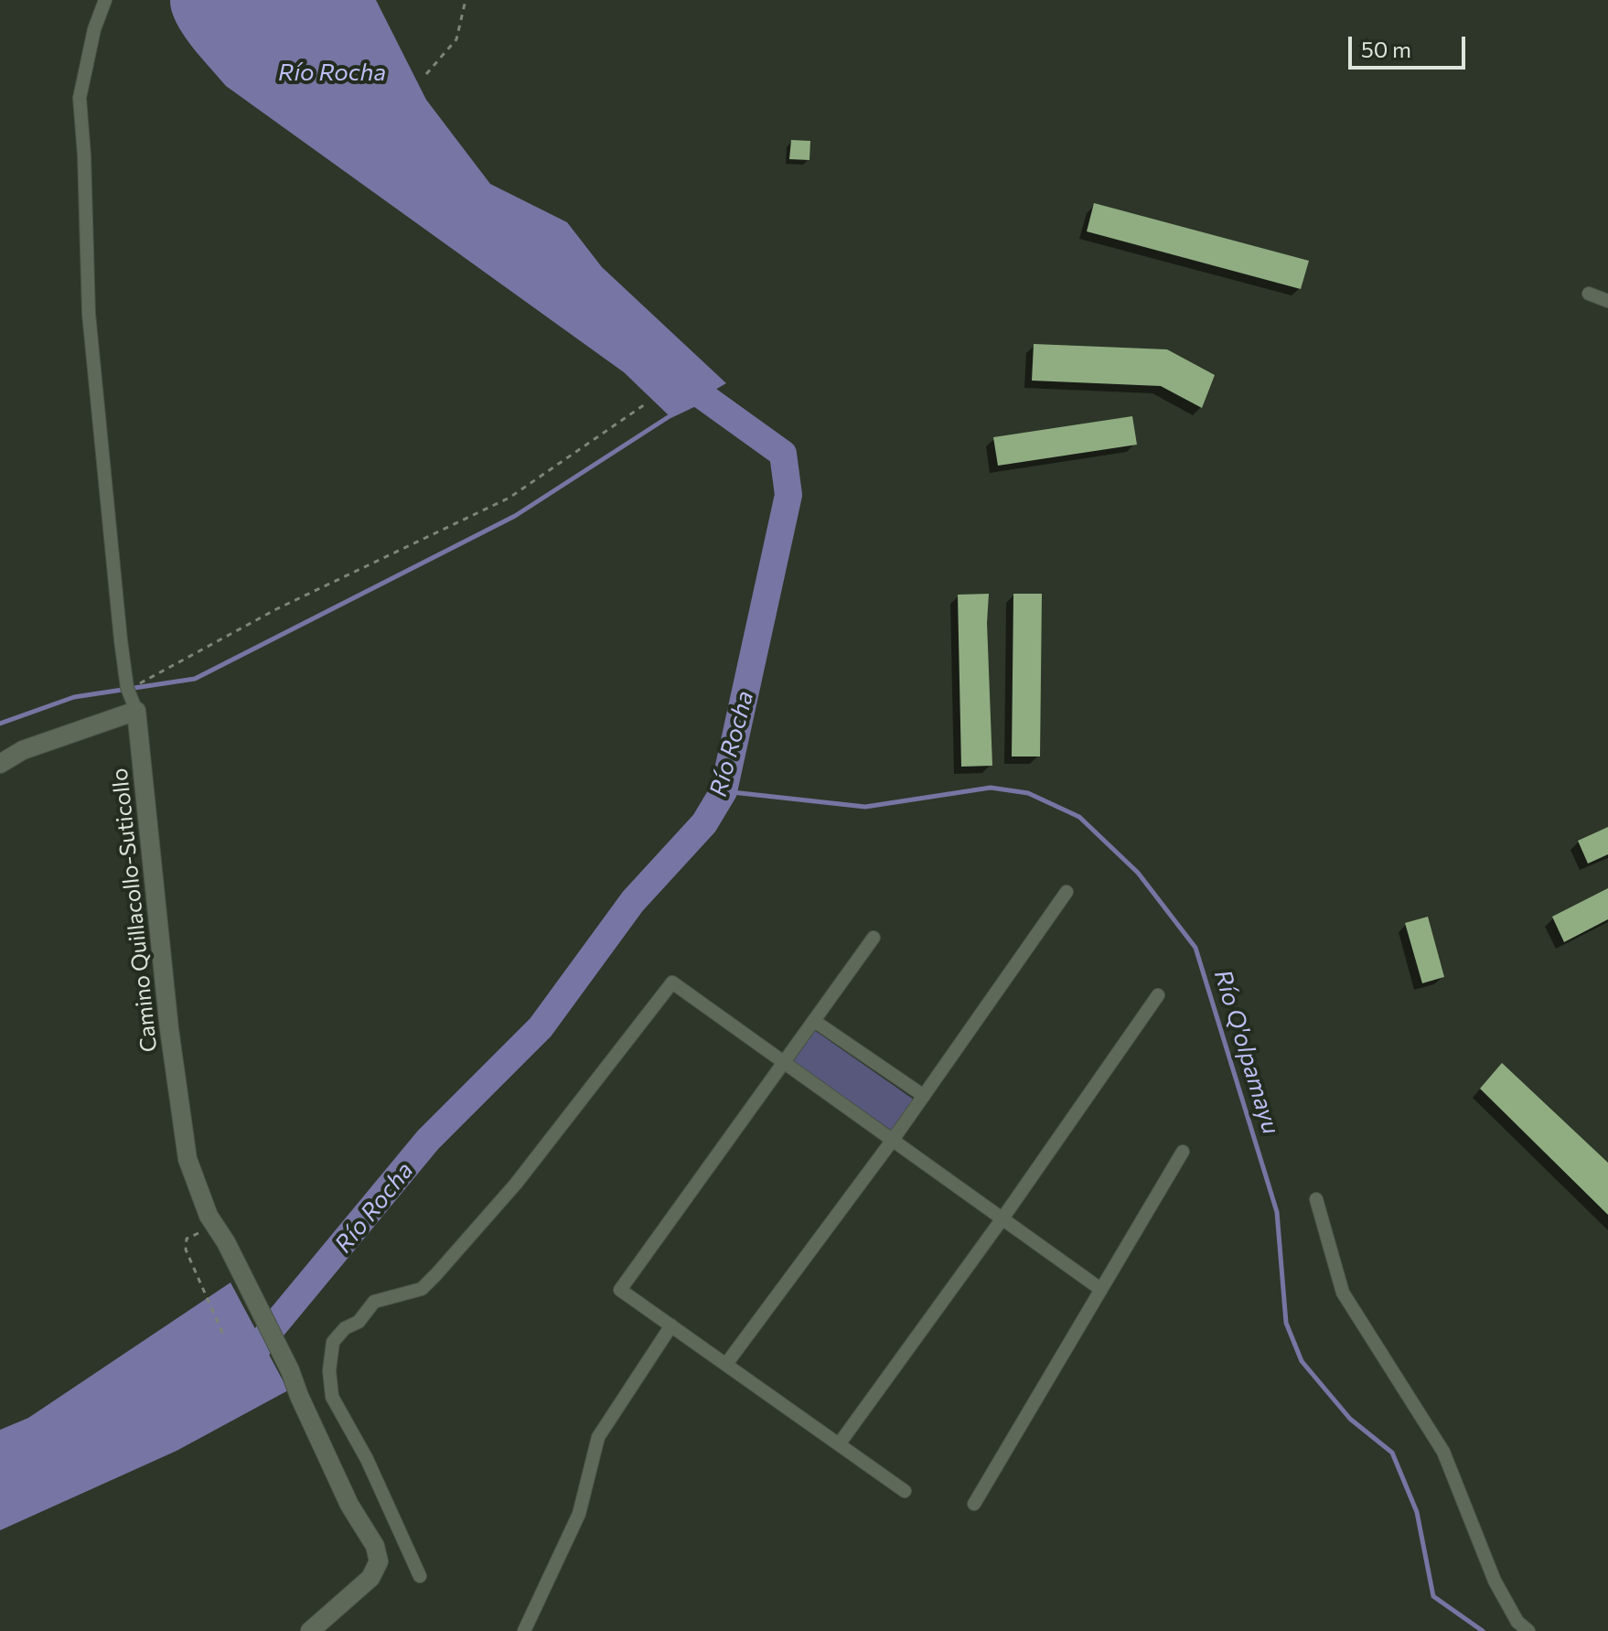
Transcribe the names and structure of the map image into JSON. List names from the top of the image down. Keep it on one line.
{"streets":{"main road":["Camino Quillacollo-Suticollo"]},"water":["Río Rocha","Río Q'olpamayu"],"scale_bar":"50 m"}
